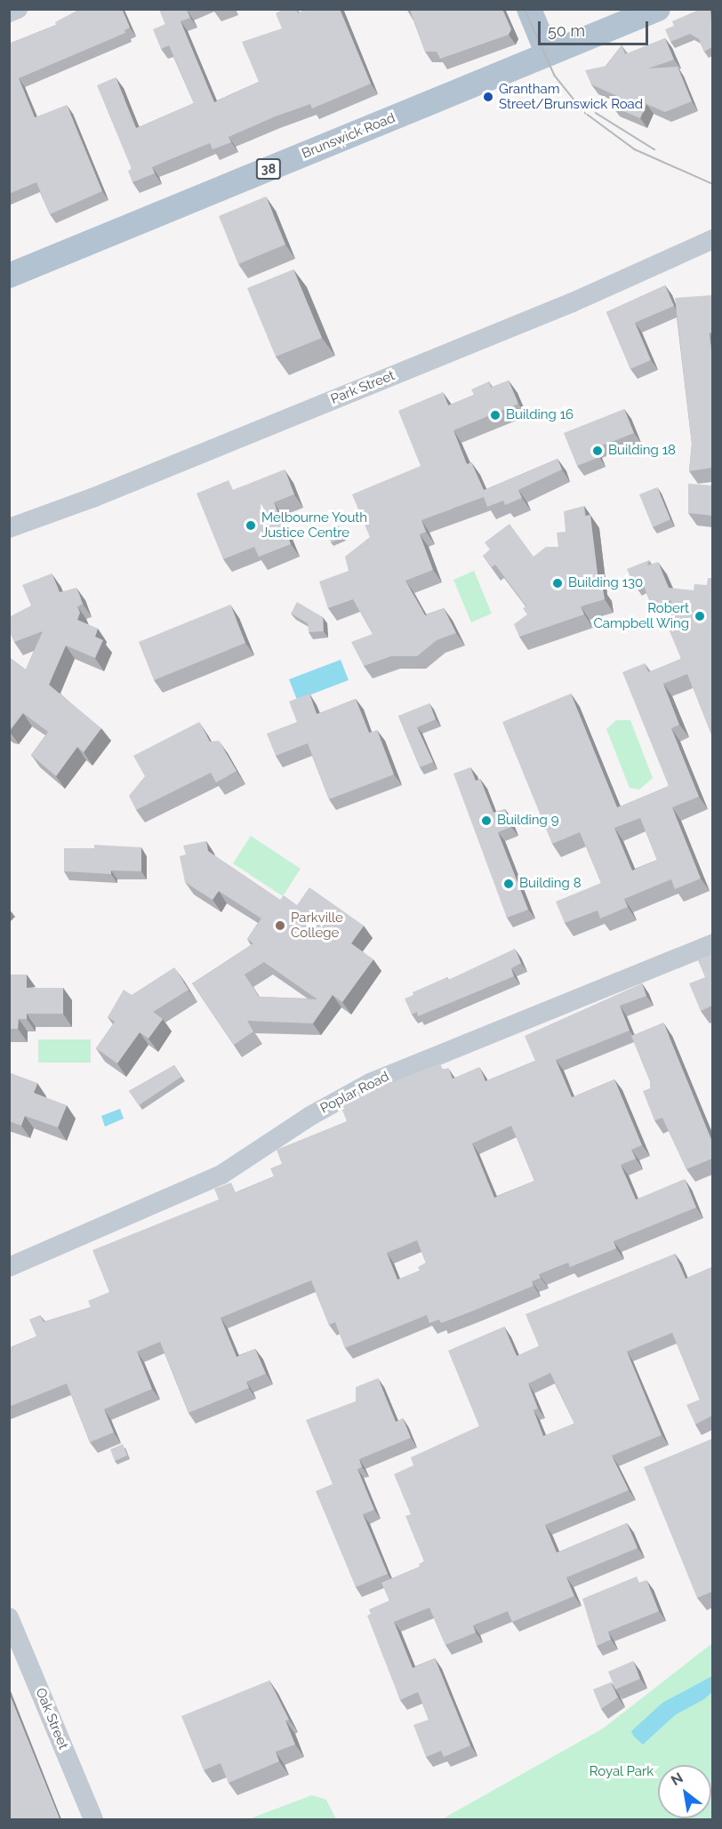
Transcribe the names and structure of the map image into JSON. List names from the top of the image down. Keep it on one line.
{"streets":{"main road":["Brunswick Road","38"],"street":["Park Street","Poplar Road","Oak Street"]},"parks":["Royal Park"],"places":["Grantham Street/Brunswick Road","Building 16","Building 18","Melbourne Youth Justice Centre","Building 130","Robert Campbell Wing","Building 9","Building 8","Parkville College"],"scale_bar":"50 m","north":"top left"}
